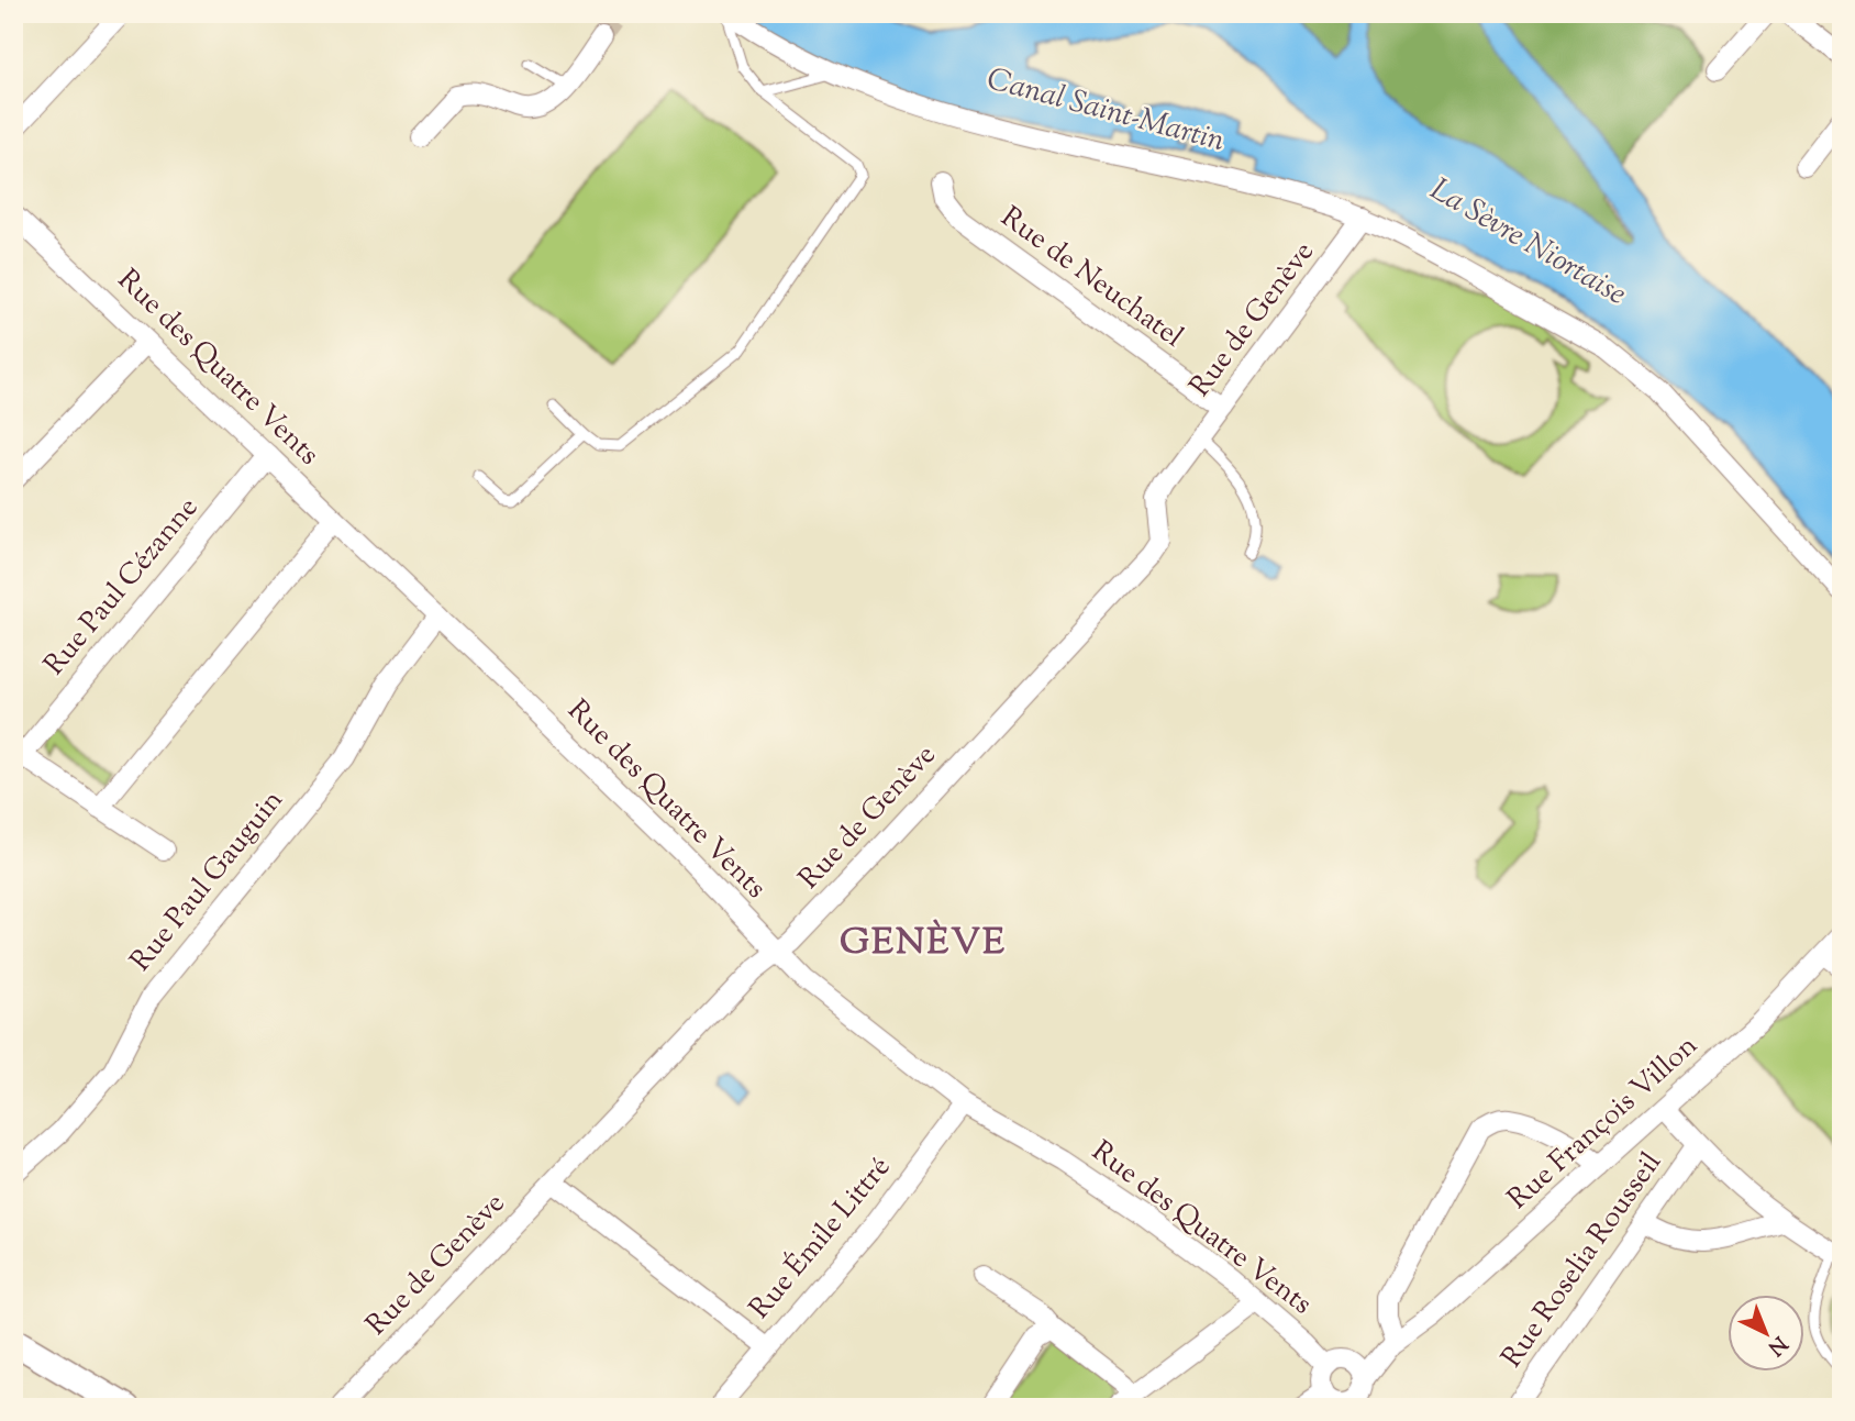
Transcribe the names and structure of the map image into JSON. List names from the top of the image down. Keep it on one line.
{"streets":{"street":["Rue de Neuchatel","Rue de Genève","Rue des Quatre Vents","Rue Paul Cézanne","Rue Paul Gauguin","Rue François Villon","Rue Émile Littré","Rue Roselia Rousseil"]},"crossings":[["Rue de Neuchatel","Rue de Genève"],["Rue de Genève","Rue des Quatre Vents"],["Rue des Quatre Vents","Rue Paul Cézanne"],["Rue des Quatre Vents","Rue Paul Gauguin"],["Rue des Quatre Vents","Rue François Villon"],["Rue des Quatre Vents","Rue Émile Littré"]],"districts":["GENÈVE"],"water":["Canal Saint-Martin","La Sèvre Niortaise"],"north":"bottom right"}
